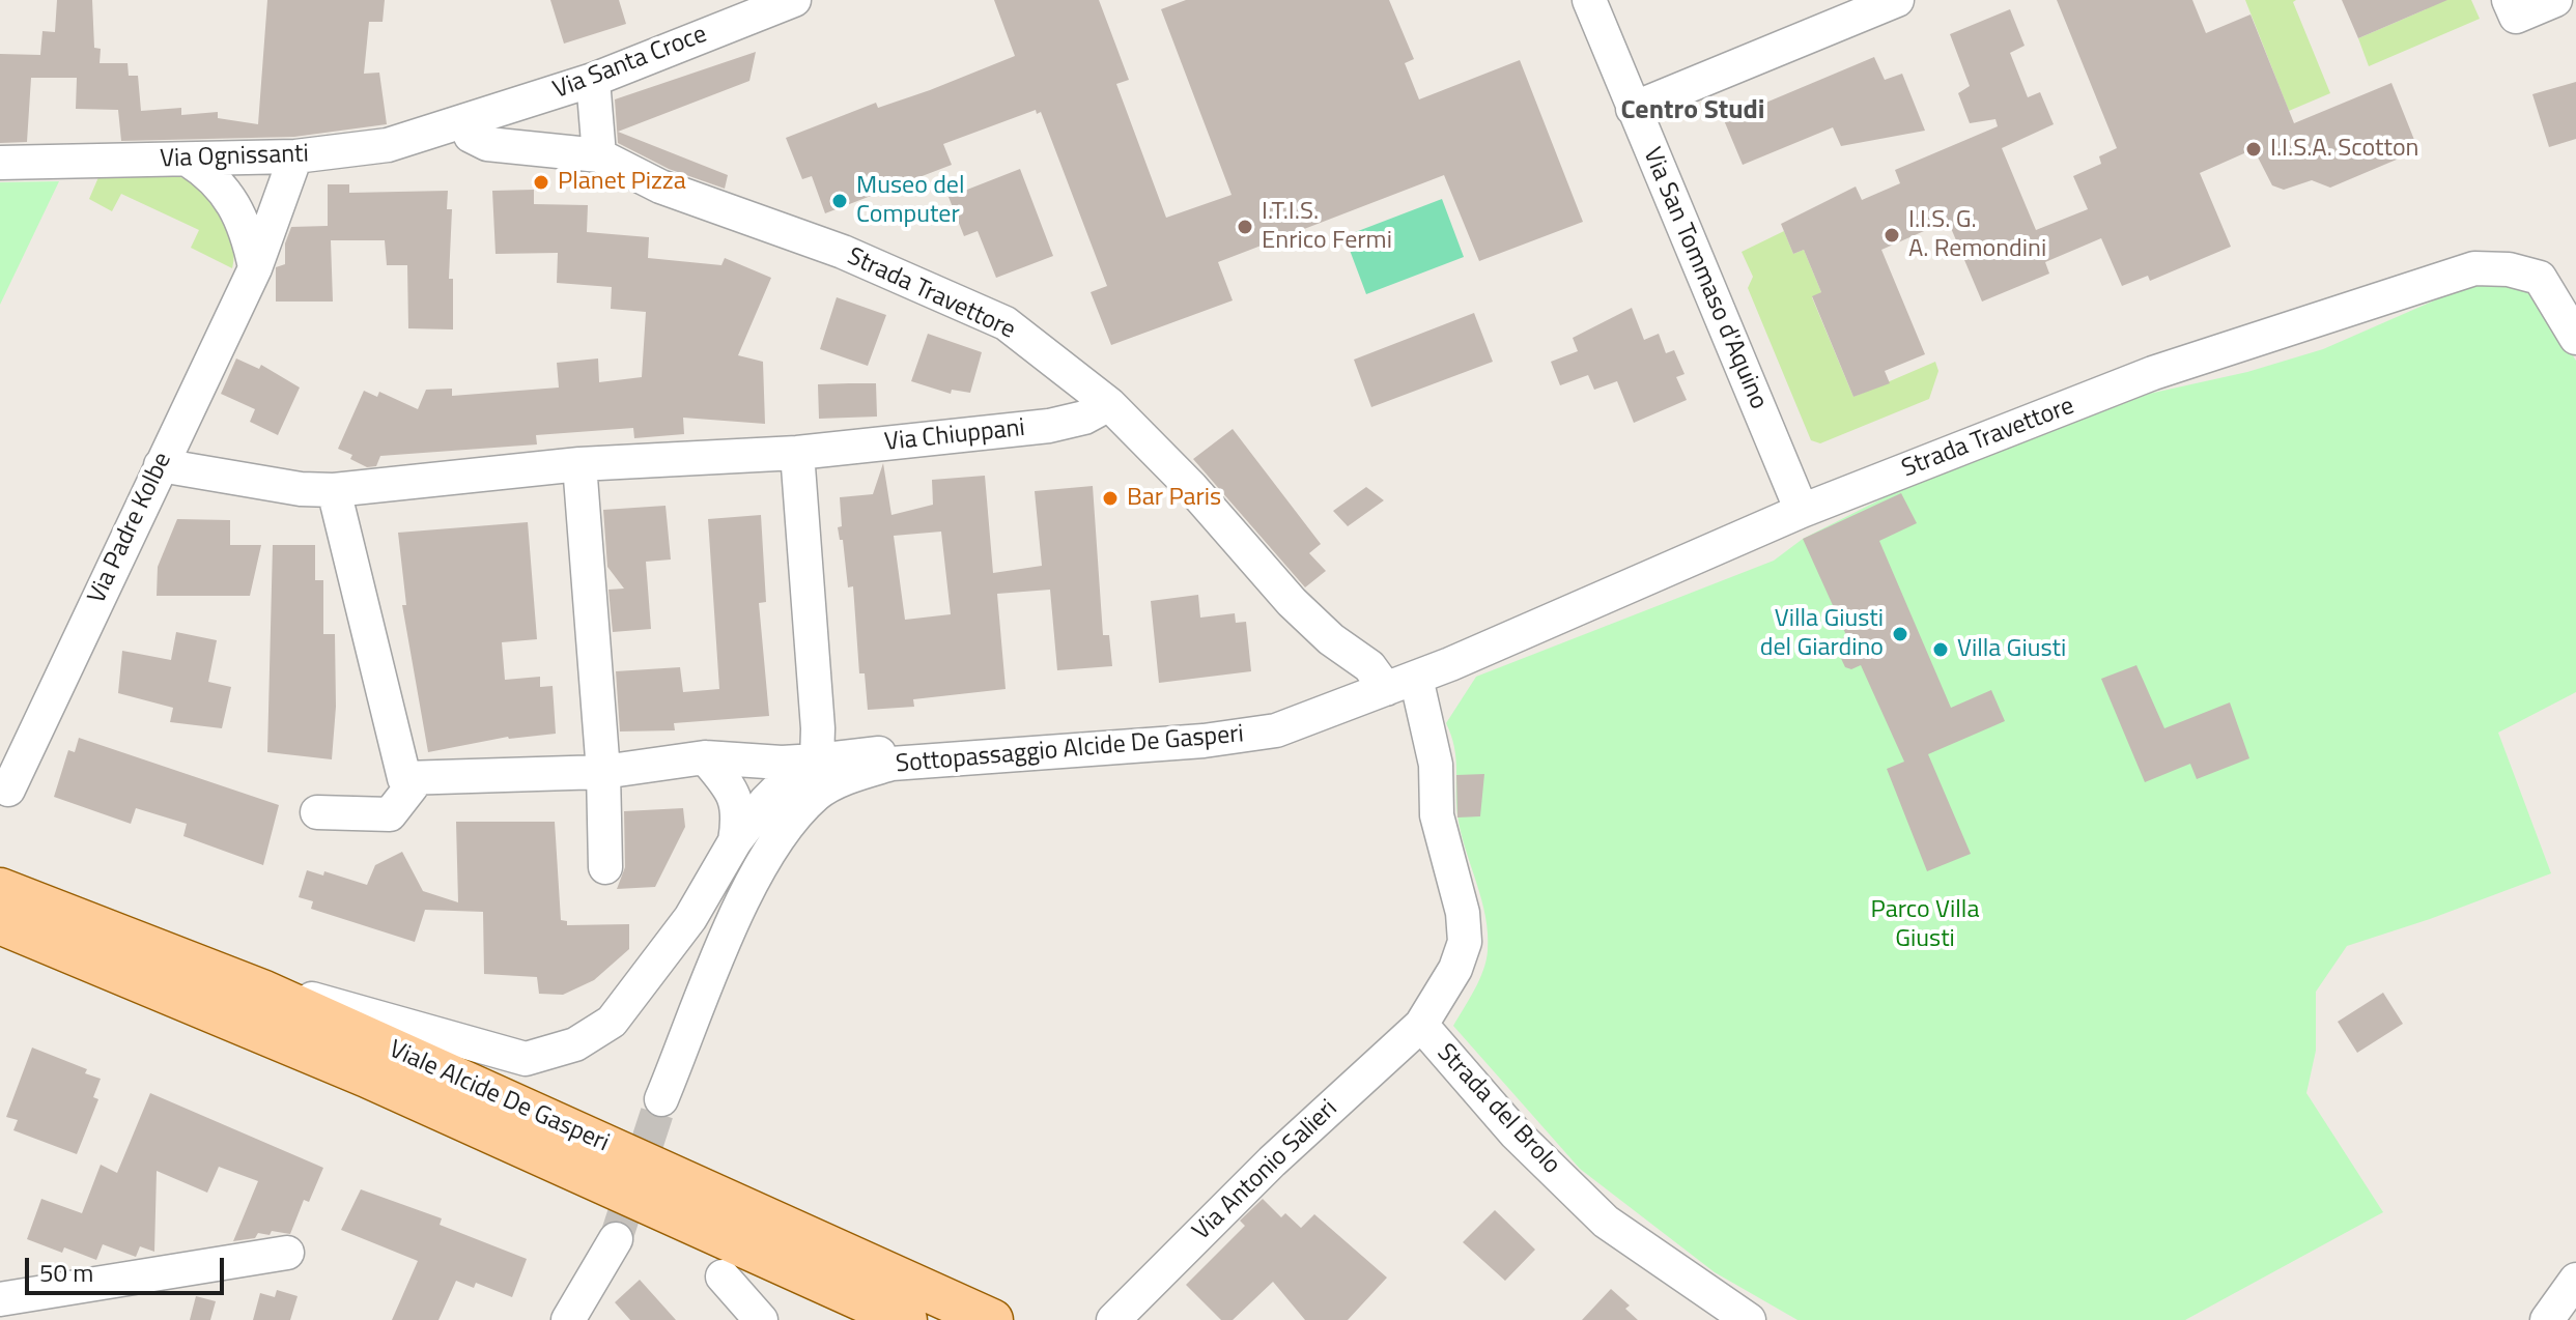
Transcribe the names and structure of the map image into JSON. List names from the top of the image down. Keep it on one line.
{"streets":{"main road":["Viale Alcide De Gasperi"],"street":["Via Santa Croce","Via Ognissanti","Via San Tommaso d'Aquino","Strada Travettore","Via Chiuppani","Via Padre Kolbe","Sottopassaggio Alcide De Gasperi","Strada del Brolo","Via Antonio Salieri"]},"crossings":[["Via Santa Croce","Via Ognissanti"],["Via Santa Croce","Strada Travettore"],["Via Ognissanti","Strada Travettore"],["Via Ognissanti","Via Padre Kolbe"],["Via San Tommaso d'Aquino","Strada Travettore"],["Strada Travettore","Via Chiuppani"],["Strada Travettore","Sottopassaggio Alcide De Gasperi"],["Strada Travettore","Strada del Brolo"],["Via Chiuppani","Via Padre Kolbe"],["Strada del Brolo","Via Antonio Salieri"]],"districts":["Centro Studi"],"parks":["Parco Villa Giusti"],"places":["I.I.S.A. Scotton","Planet Pizza","Museo del Computer","I.T.I.S. Enrico Fermi","I.I.S. G. A. Remondini","Bar Paris","Villa Giusti del Giardino","Villa Giusti"],"scale_bar":"50 m"}
